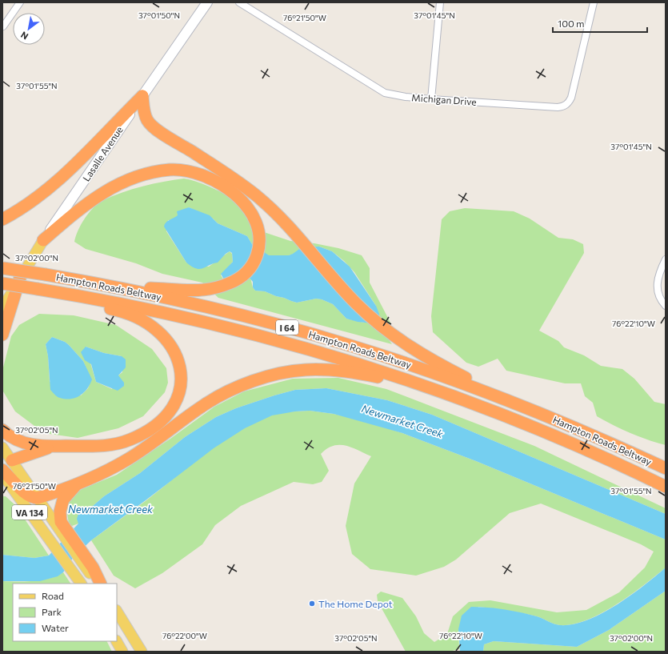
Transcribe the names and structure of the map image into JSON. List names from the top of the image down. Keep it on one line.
{"streets":{"highway":["Hampton Roads Beltway","I 64"],"main road":["Lasalle Avenue","VA 134"],"street":["Michigan Drive"]},"crossings":[["Hampton Roads Beltway","I 64"]],"water":["Newmarket Creek"],"places":["The Home Depot"],"legend":["Road","Park","Water"],"scale_bar":"100 m","north":"bottom left","coordinates":["37°01'50\"N","37°01'45\"N","76°21'50\"W","37°01'55\"N","37°02'00\"N","76°22'10\"W","37°02'05\"N","76°22'00\"W"]}
